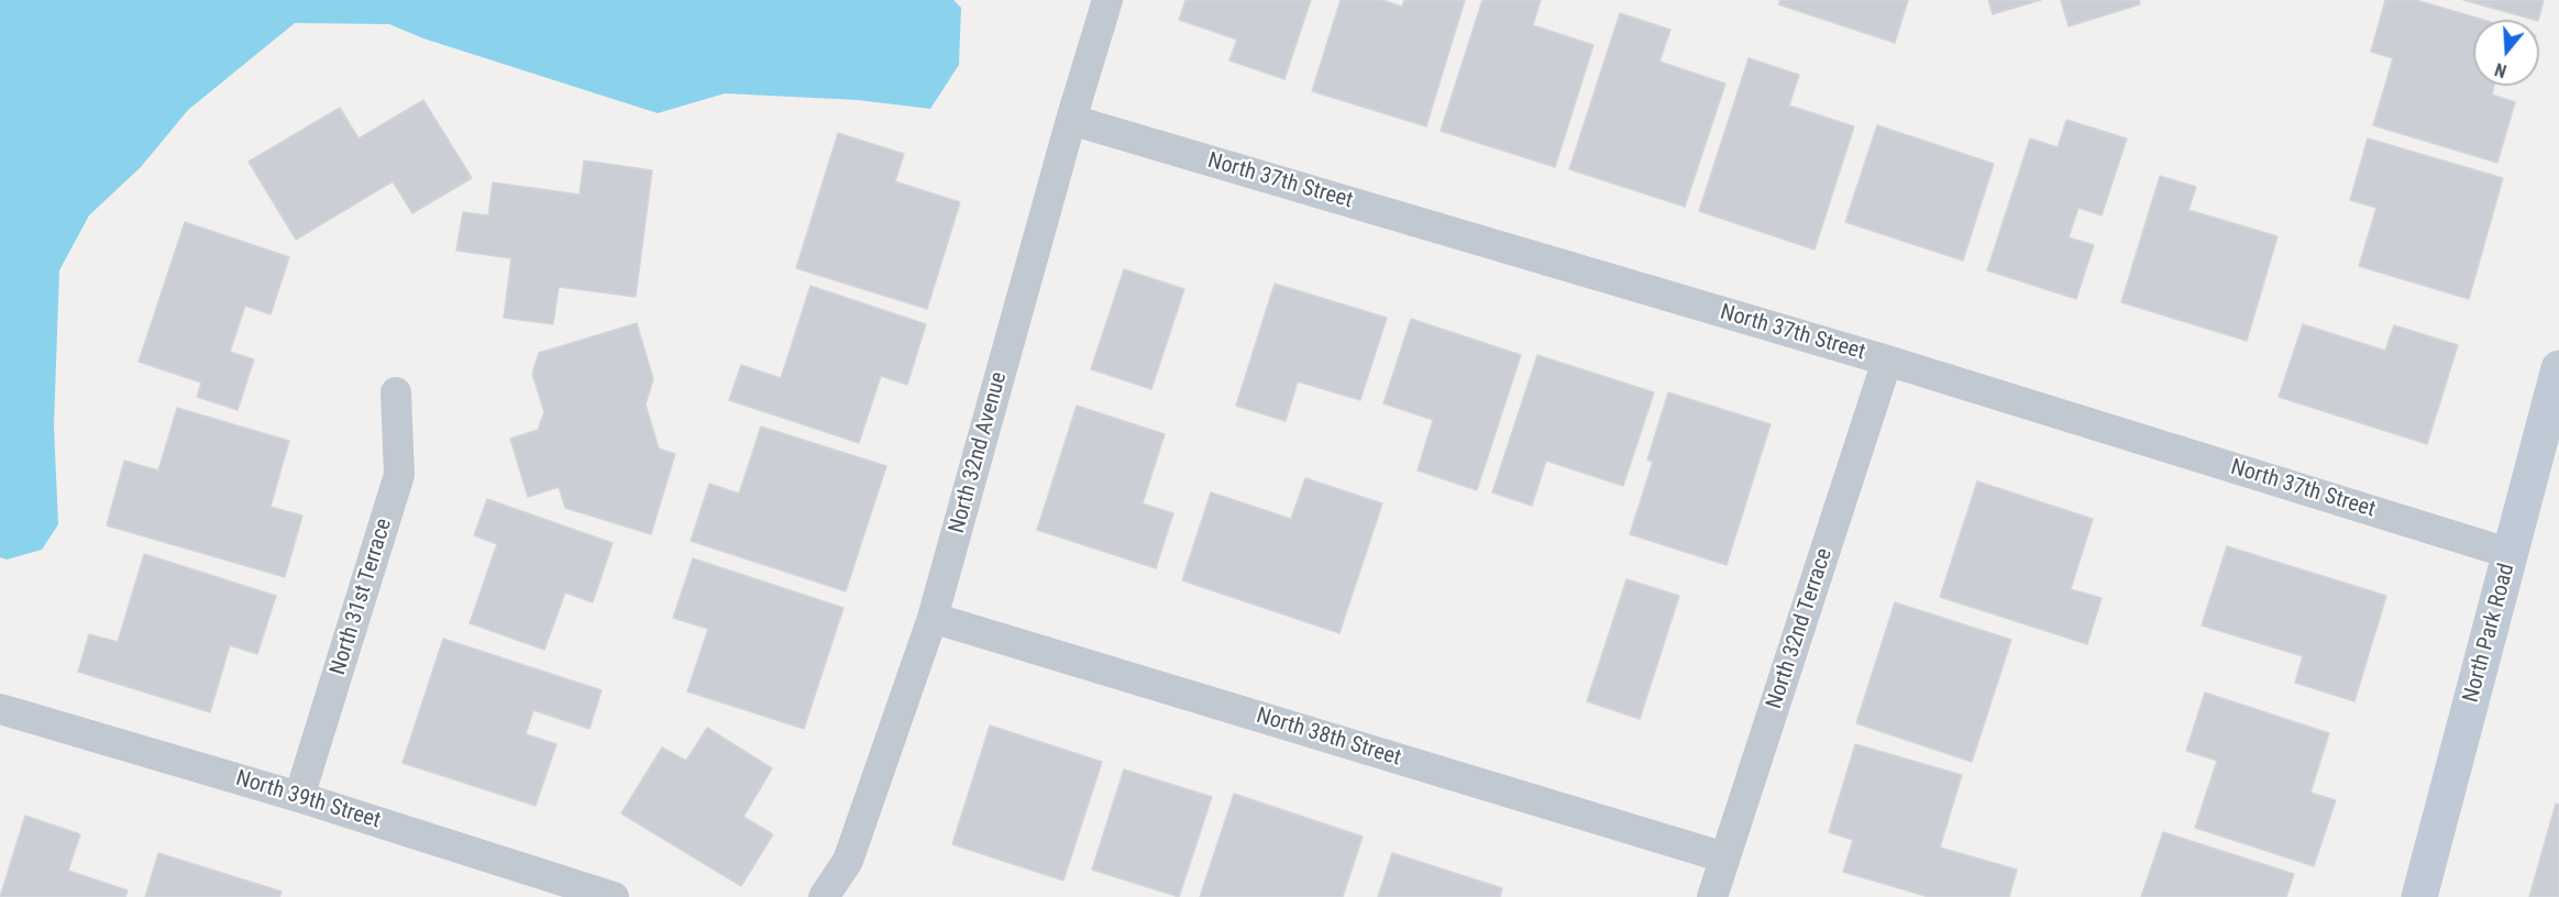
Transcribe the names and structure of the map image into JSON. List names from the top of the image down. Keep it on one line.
{"streets":{"street":["North 37th Street","North 32nd Avenue","North 31st Terrace","North 32nd Terrace","North Park Road","North 38th Street","North 39th Street"]},"crossings":[["North 37th Street","North 32nd Avenue"],["North 37th Street","North 32nd Terrace"],["North 37th Street","North Park Road"],["North 32nd Avenue","North 38th Street"],["North 31st Terrace","North 39th Street"],["North 32nd Terrace","North 38th Street"]],"north":"bottom"}
